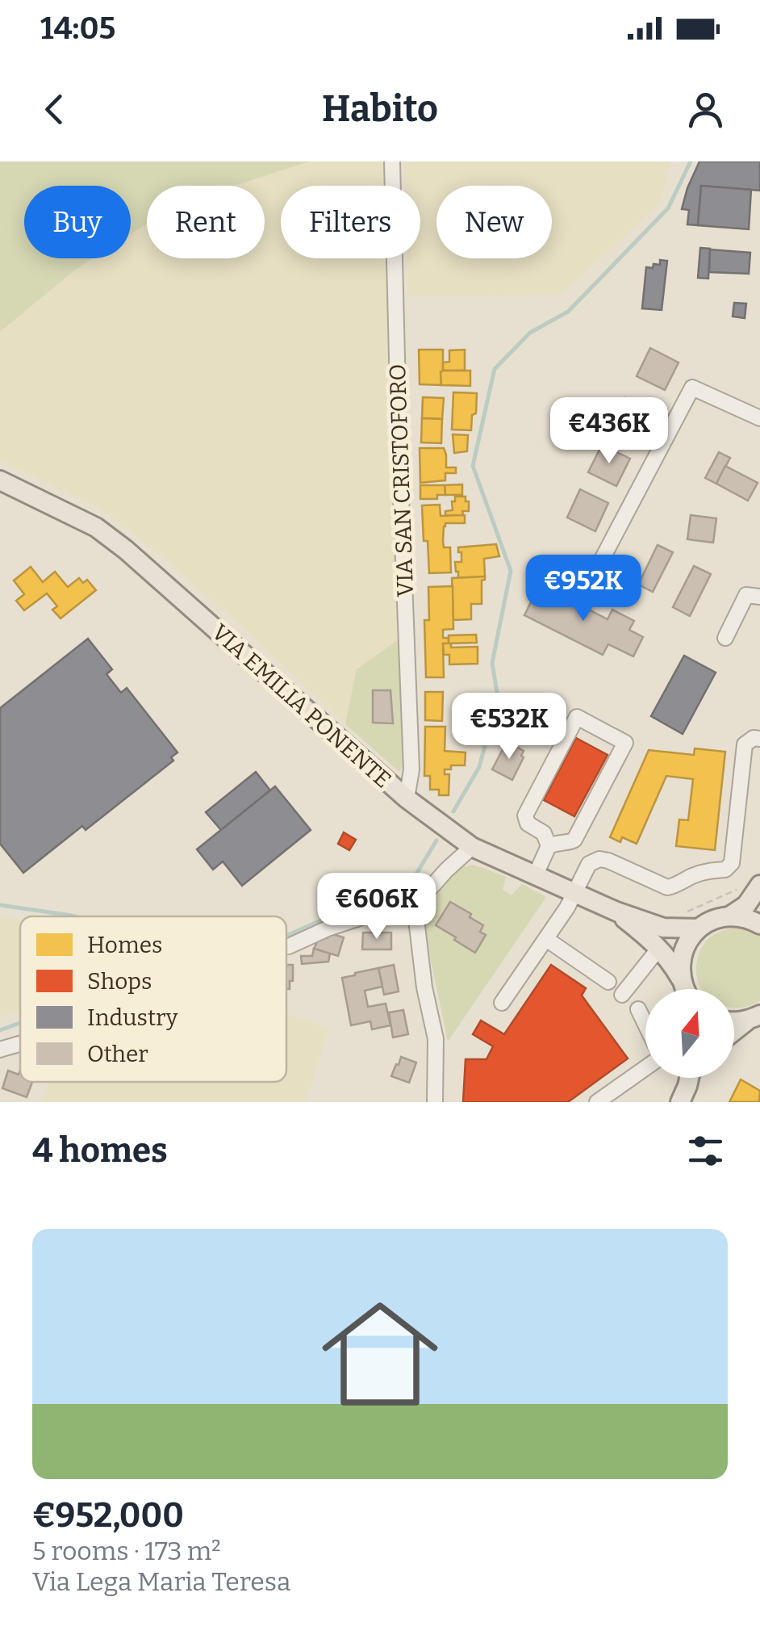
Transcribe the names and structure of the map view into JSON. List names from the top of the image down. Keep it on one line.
{"streets":{"main road":["VIA EMILIA PONENTE"],"street":["VIA SAN CRISTOFORO"]},"crossings":[["VIA SAN CRISTOFORO","VIA EMILIA PONENTE"]],"legend":["Homes","Shops","Industry","Other"],"north":"top","page":{"status":"14:05","header":"Habito","chip":["Buy","Rent","Filters","New"],"price":["€436K","€952K","€532K","€606K"],"heading":"4 homes","list":[{"name":"€952,000","note":"5 rooms · 173 m² · Via Lega Maria Teresa"}]}}
